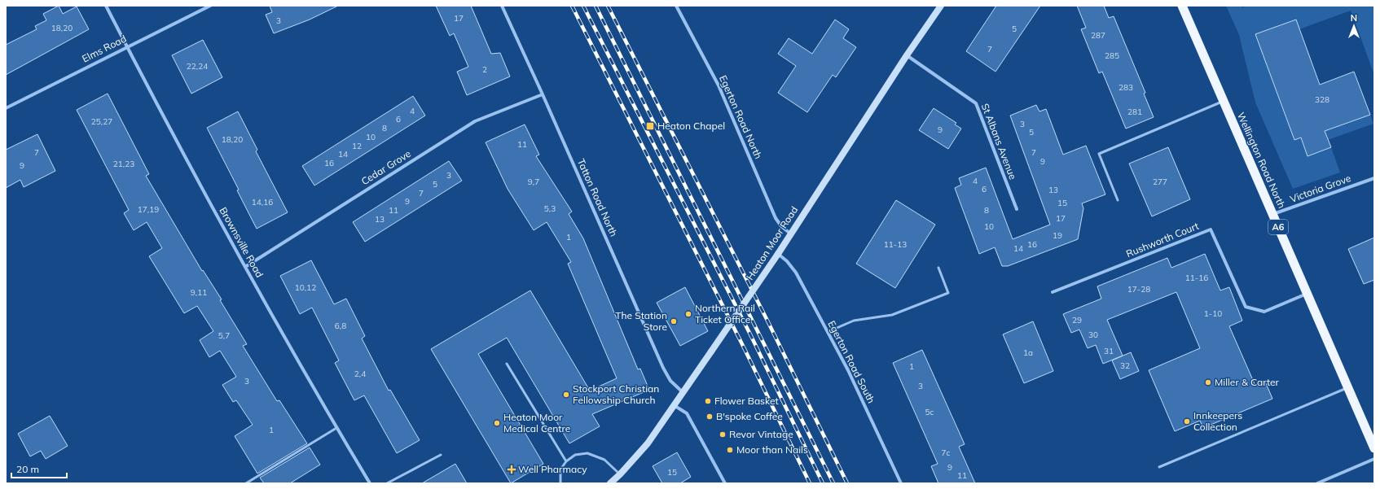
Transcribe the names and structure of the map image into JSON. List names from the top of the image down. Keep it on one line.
{"streets":{"highway":["Wellington Road North","A6"],"main road":["Heaton Moor Road"],"street":["Elms Road","Egerton Road North","St Albans Avenue","Cedar Grove","Victoria Grove","Tatton Road North","Rushworth Court","Brownsville Road","Egerton Road South"]},"crossings":[["Elms Road","Brownsville Road"],["Egerton Road North","Heaton Moor Road"],["St Albans Avenue","Heaton Moor Road"],["Wellington Road North","Victoria Grove"],["Wellington Road North","Rushworth Court"],["Cedar Grove","Tatton Road North"],["Cedar Grove","Brownsville Road"],["Tatton Road North","Heaton Moor Road"],["Heaton Moor Road","Egerton Road South"]],"places":{"transit":["Heaton Chapel"],"other":["Northern Rail Ticket Office","The Station Store","Miller & Carter","Stockport Christian Fellowship Church","Flower Basket","B'spoke Coffee","Innkeepers Collection","Heaton Moor Medical Centre","Revor Vintage","Moor than Nails"],"health":["Well Pharmacy"]},"house_numbers":["17","3","18,20","5","287","7","285","22,24","2","283","328","4","281","6","25,27","3","8","9","5","10","18,20","11","12","7","7","14","9","16","21,23","9","3","4","9,7","277","5","6","13","7","9","14,16","15","5,3","17,19","11","8","17","13","10","19","1","11-13","16","14","11-16","10,12","17-28","9,11","1-10","29","6,8","30","5,7","31","1a","32","1","2,4","3","3","5c","1","7c","9","15","11"],"scale_bar":"20 m","north":"top"}
